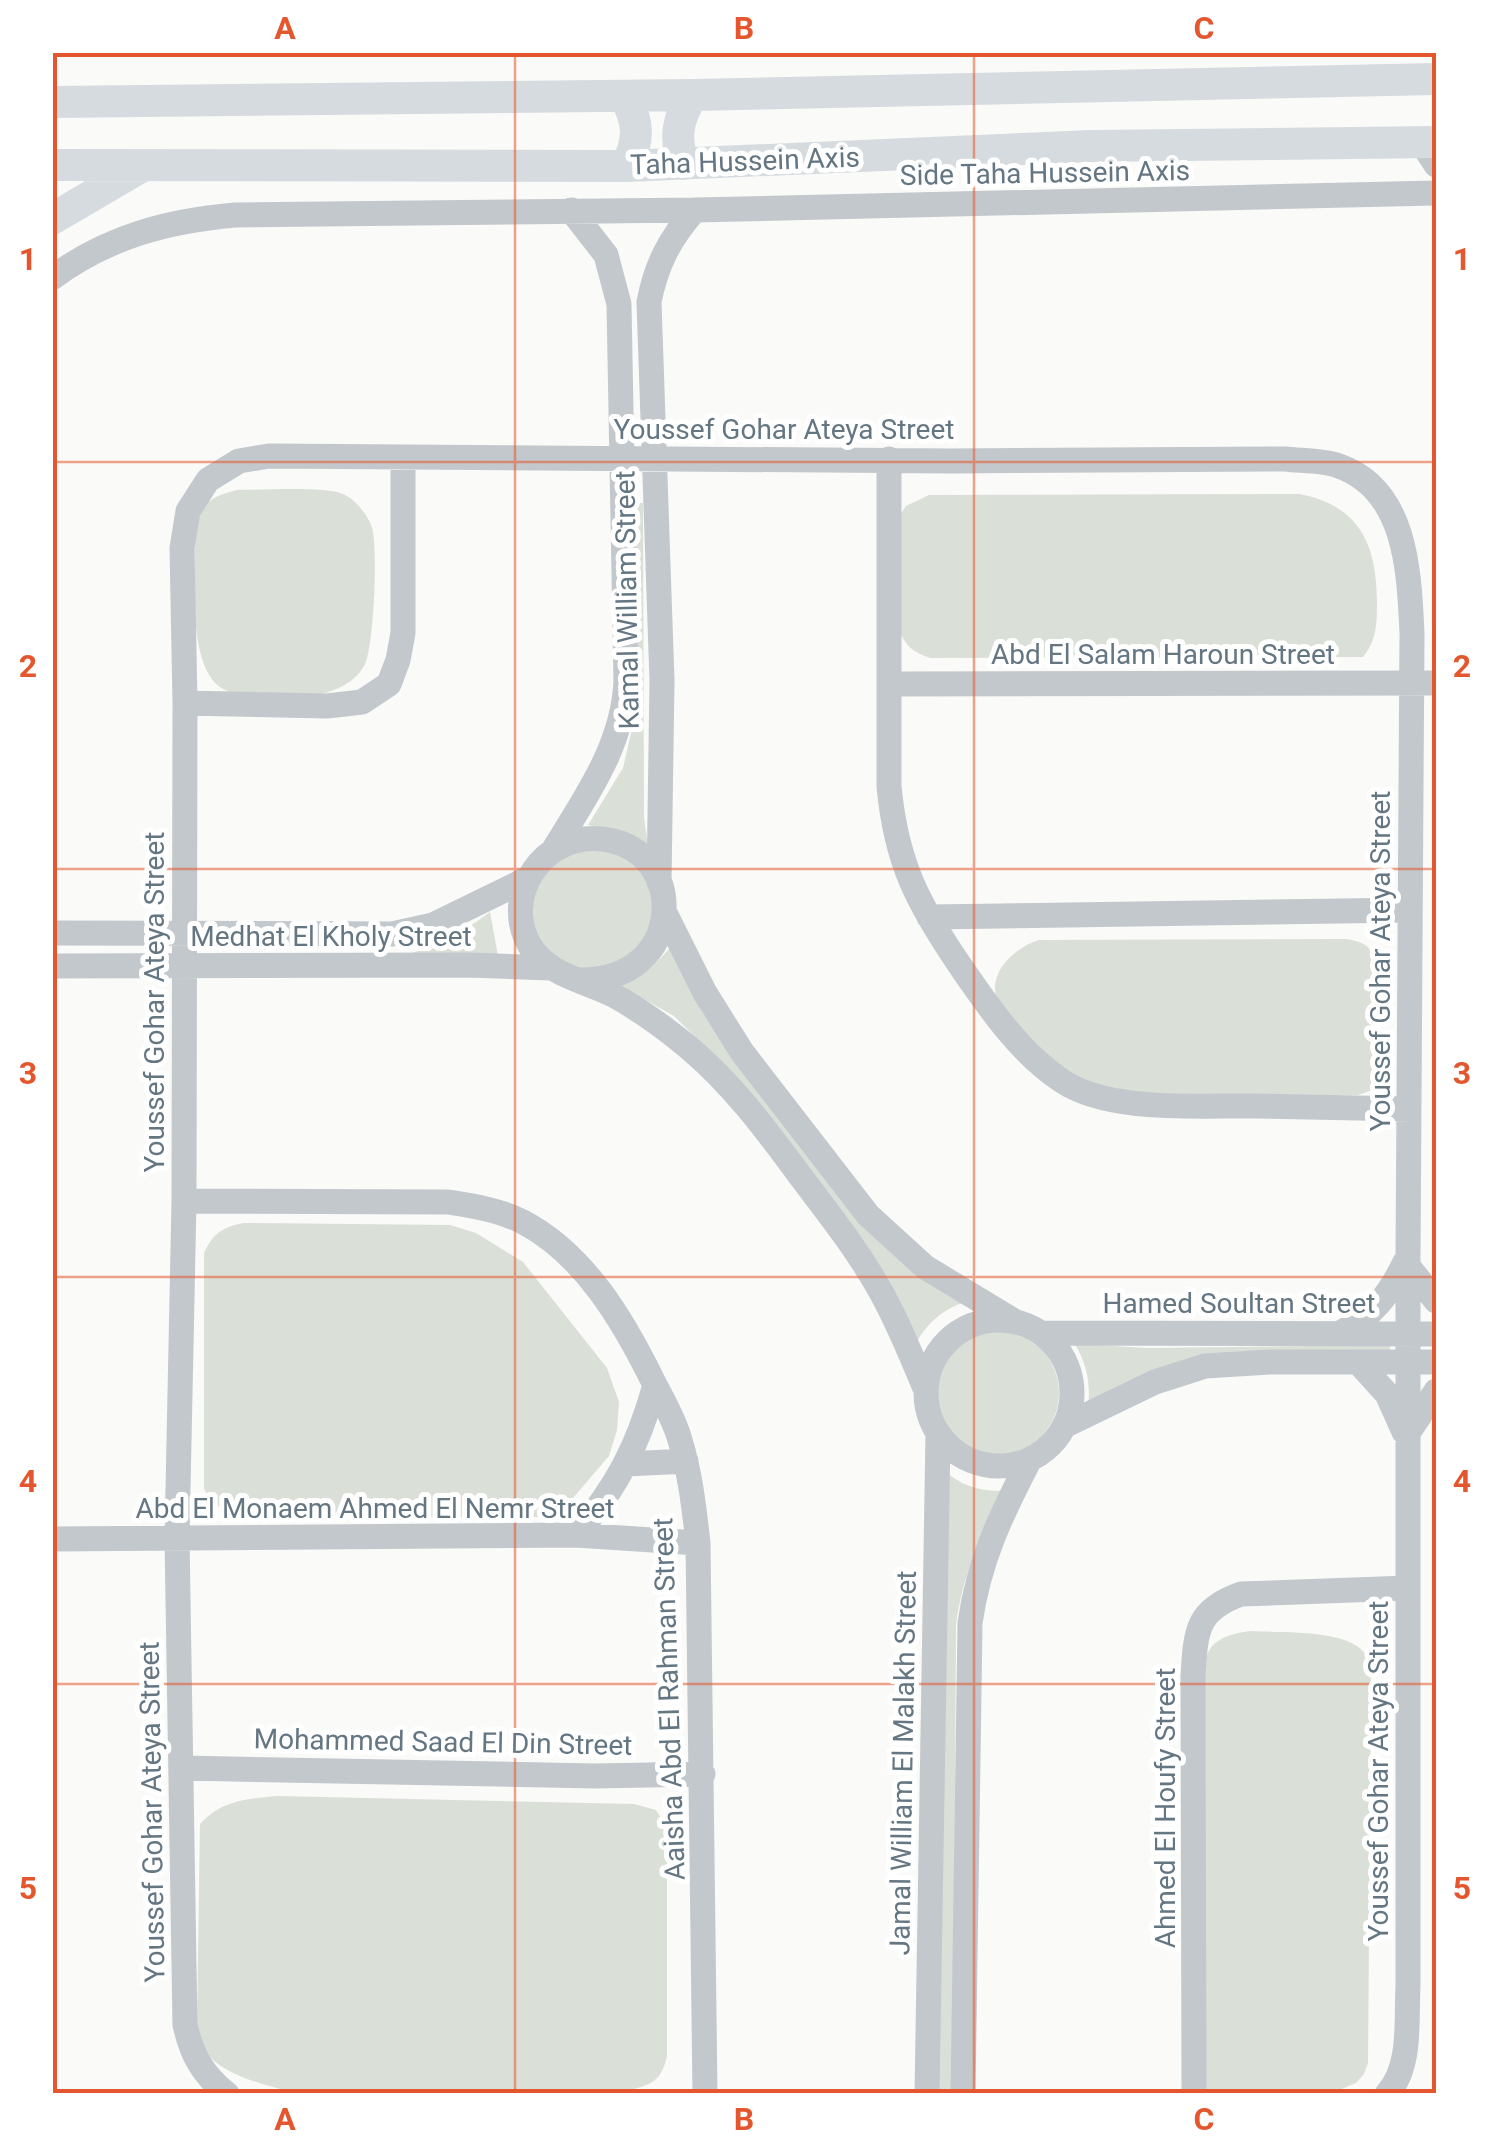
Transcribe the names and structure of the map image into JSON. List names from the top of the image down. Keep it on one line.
{"streets":{"main road":["Taha Hussein Axis"],"street":["Side Taha Hussein Axis","Youssef Gohar Ateya Street","Kamal William Street","Abd El Salam Haroun Street","Medhat El Kholy Street","Hamed Soultan Street","Abd El Monaem Ahmed El Nemr Street","Aaisha Abd El Rahman Street","Mohammed Saad El Din Street","Jamal William El Malakh Street","Ahmed El Houfy Street"]},"crossings":[["Side Taha Hussein Axis","Kamal William Street"],["Youssef Gohar Ateya Street","Kamal William Street"],["Youssef Gohar Ateya Street","Abd El Salam Haroun Street"],["Youssef Gohar Ateya Street","Medhat El Kholy Street"],["Youssef Gohar Ateya Street","Hamed Soultan Street"],["Youssef Gohar Ateya Street","Abd El Monaem Ahmed El Nemr Street"],["Youssef Gohar Ateya Street","Aaisha Abd El Rahman Street"],["Youssef Gohar Ateya Street","Mohammed Saad El Din Street"],["Youssef Gohar Ateya Street","Ahmed El Houfy Street"],["Kamal William Street","Medhat El Kholy Street"],["Hamed Soultan Street","Jamal William El Malakh Street"],["Abd El Monaem Ahmed El Nemr Street","Aaisha Abd El Rahman Street"],["Aaisha Abd El Rahman Street","Mohammed Saad El Din Street"]],"grid":{"columns":["A","B","C"],"rows":["1","2","3","4","5"]}}
